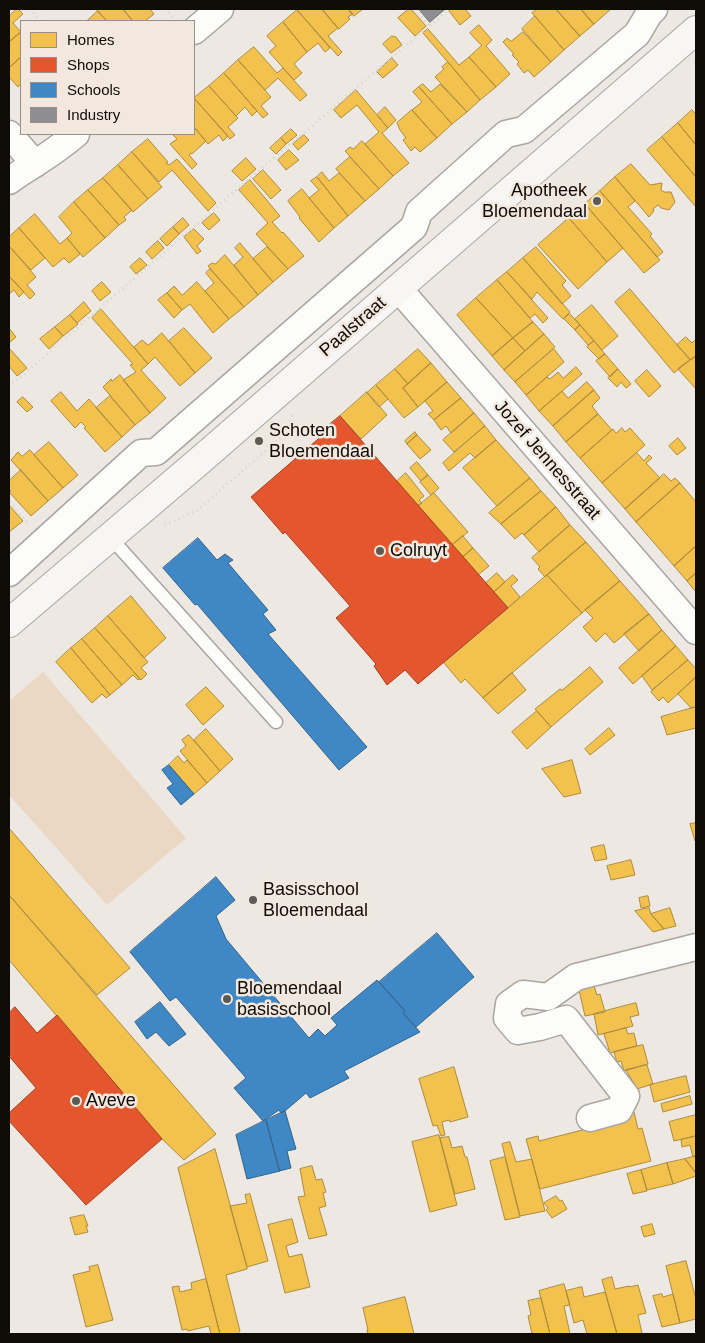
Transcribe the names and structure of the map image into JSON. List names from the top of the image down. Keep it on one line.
{"streets":{"street":["Paalstraat","Jozef Jennesstraat"]},"crossings":[["Paalstraat","Jozef Jennesstraat"]],"places":["Apotheek Bloemendaal","Schoten Bloemendaal","Colruyt","Basisschool Bloemendaal","Bloemendaal basisschool","Aveve"],"legend":["Homes","Shops","Schools","Industry"]}
